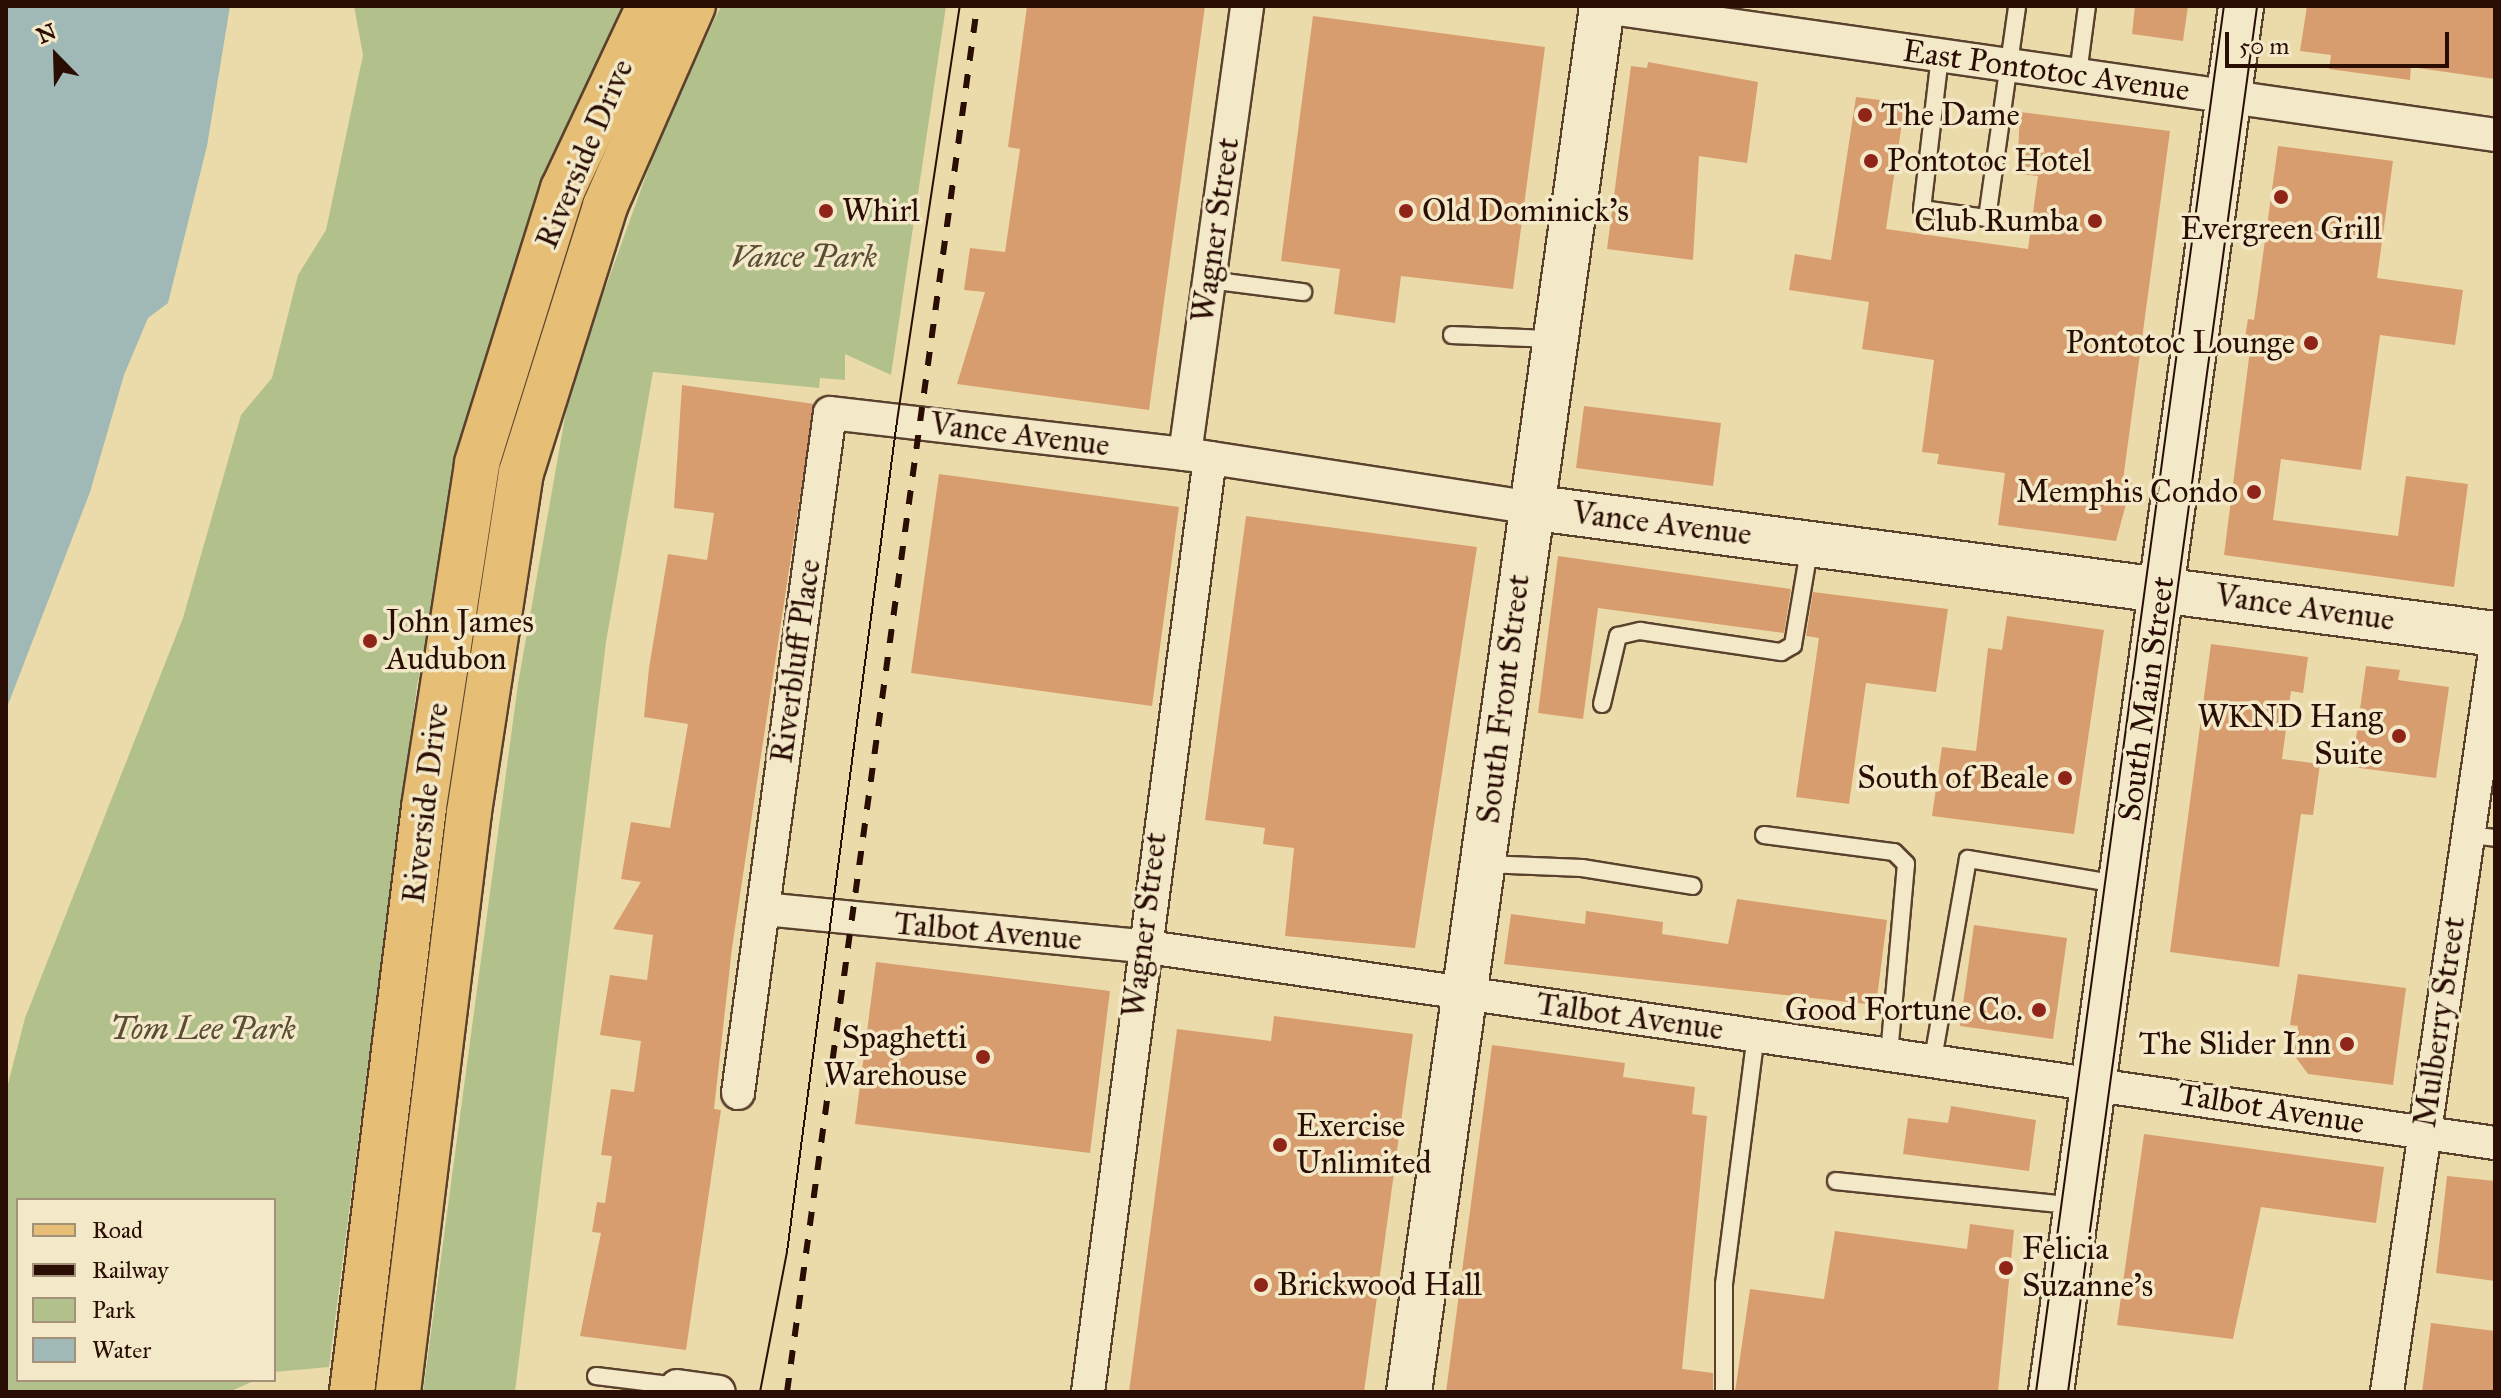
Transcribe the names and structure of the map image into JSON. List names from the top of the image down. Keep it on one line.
{"streets":{"main road":["Riverside Drive","Vance Avenue","South Front Street","South Main Street"],"street":["East Pontotoc Avenue","Wagner Street","Riverbluff Place","Talbot Avenue","Mulberry Street"]},"crossings":[["East Pontotoc Avenue","South Front Street"],["East Pontotoc Avenue","South Main Street"],["Wagner Street","Vance Avenue"],["Wagner Street","Talbot Avenue"],["Vance Avenue","Riverbluff Place"],["Vance Avenue","South Front Street"],["Vance Avenue","South Main Street"],["Riverbluff Place","Talbot Avenue"],["South Front Street","Talbot Avenue"],["South Main Street","Talbot Avenue"],["Talbot Avenue","Mulberry Street"]],"parks":["Vance Park","Tom Lee Park"],"places":["The Dame","Pontotoc Hotel","Evergreen Grill","Whirl","Old Dominick's","Club Rumba","Pontotoc Lounge","Memphis Condo","John James Audubon","WKND Hang Suite","South of Beale","Good Fortune Co.","The Slider Inn","Spaghetti Warehouse","Exercise Unlimited","Felicia Suzanne's","Brickwood Hall"],"legend":["Road","Railway","Park","Water"],"scale_bar":"50 m","north":"top left"}
